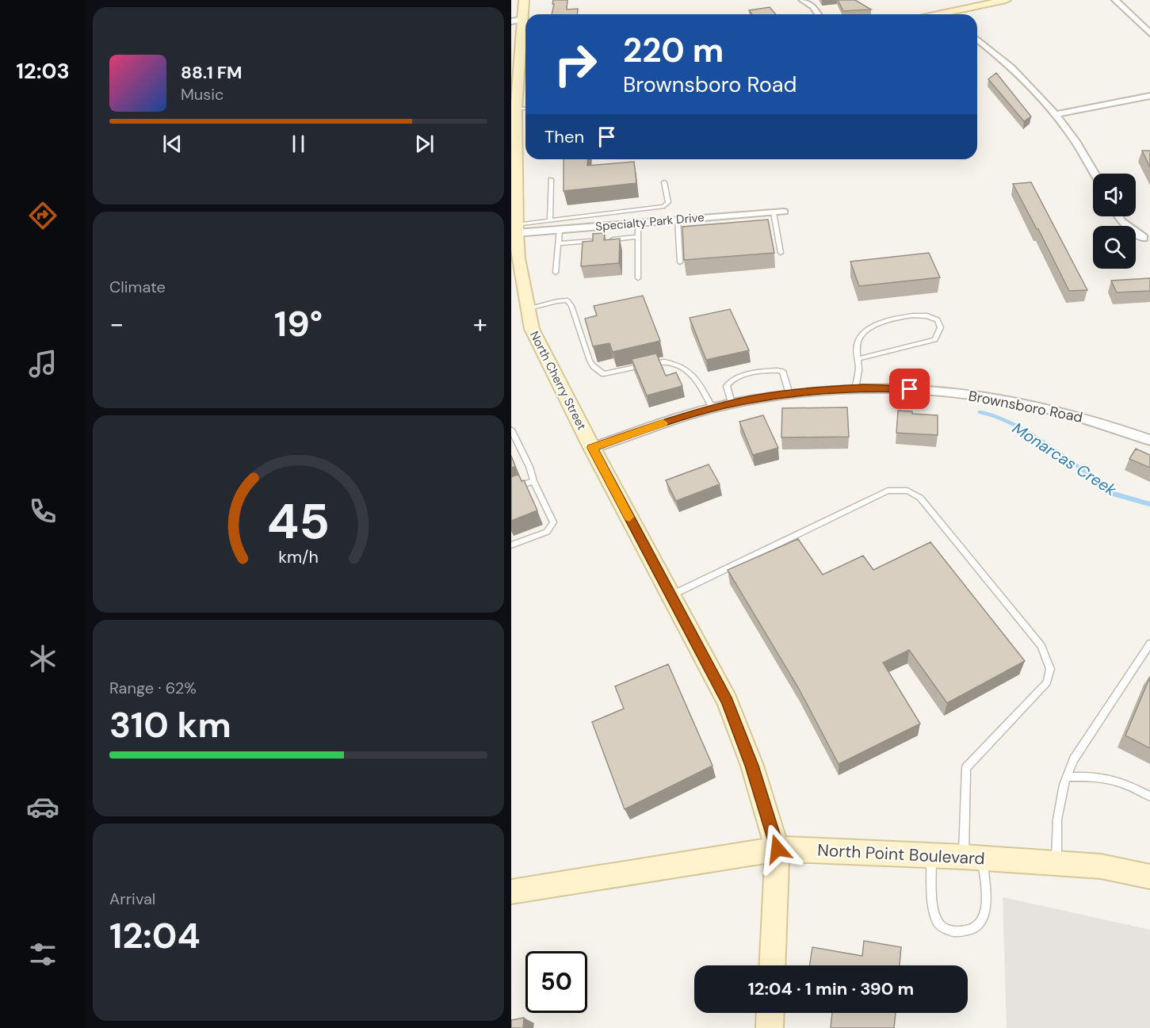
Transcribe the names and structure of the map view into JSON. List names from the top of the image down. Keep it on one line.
{"streets":{"main road":["North Cherry Street","North Point Boulevard"],"street":["Specialty Park Drive","Brownsboro Road"]},"crossings":[["Specialty Park Drive","North Cherry Street"],["North Cherry Street","Brownsboro Road"],["North Cherry Street","North Point Boulevard"]],"water":["Monarcas Creek"],"page":{"tabs":"12:03","turn":["220 m","Brownsboro Road"],"song":["88.1 FM","Music"],"then":"Then","tile":["Climate",["Range · 62%","310 km"],["Arrival","12:04"]],"heat":["−","19°","+"],"limit":"50","trip":"12:04 · 1 min · 390 m","gauge":["45","km/h"]}}
